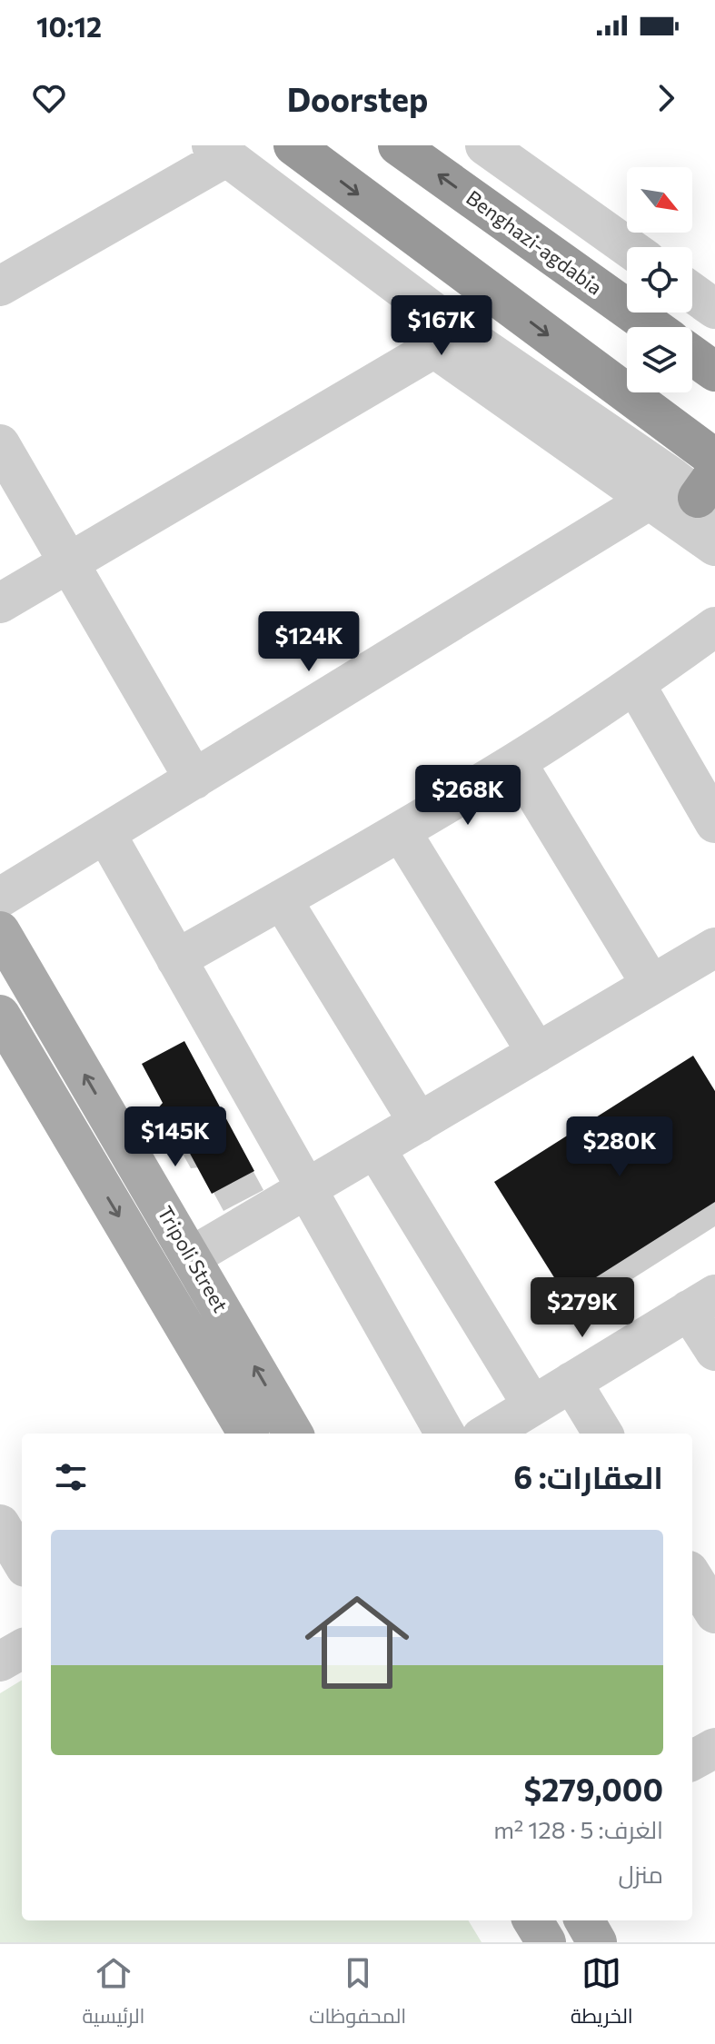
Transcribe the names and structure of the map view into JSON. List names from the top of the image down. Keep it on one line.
{"streets":{"highway":["Benghazi-agdabia"],"main road":["Tripoli Street"]},"north":"bottom right","page":{"status":"10:12","header":"Doorstep","price":["$167K","$124K","$268K","$145K","$280K","$279K"],"heading":"العقارات: 6","list":[{"name":"$279,000","note":"الغرف: 5 · 128 m² · منزل"}],"tabs":["الخريطة","المحفوظات","الرئيسية"]}}
